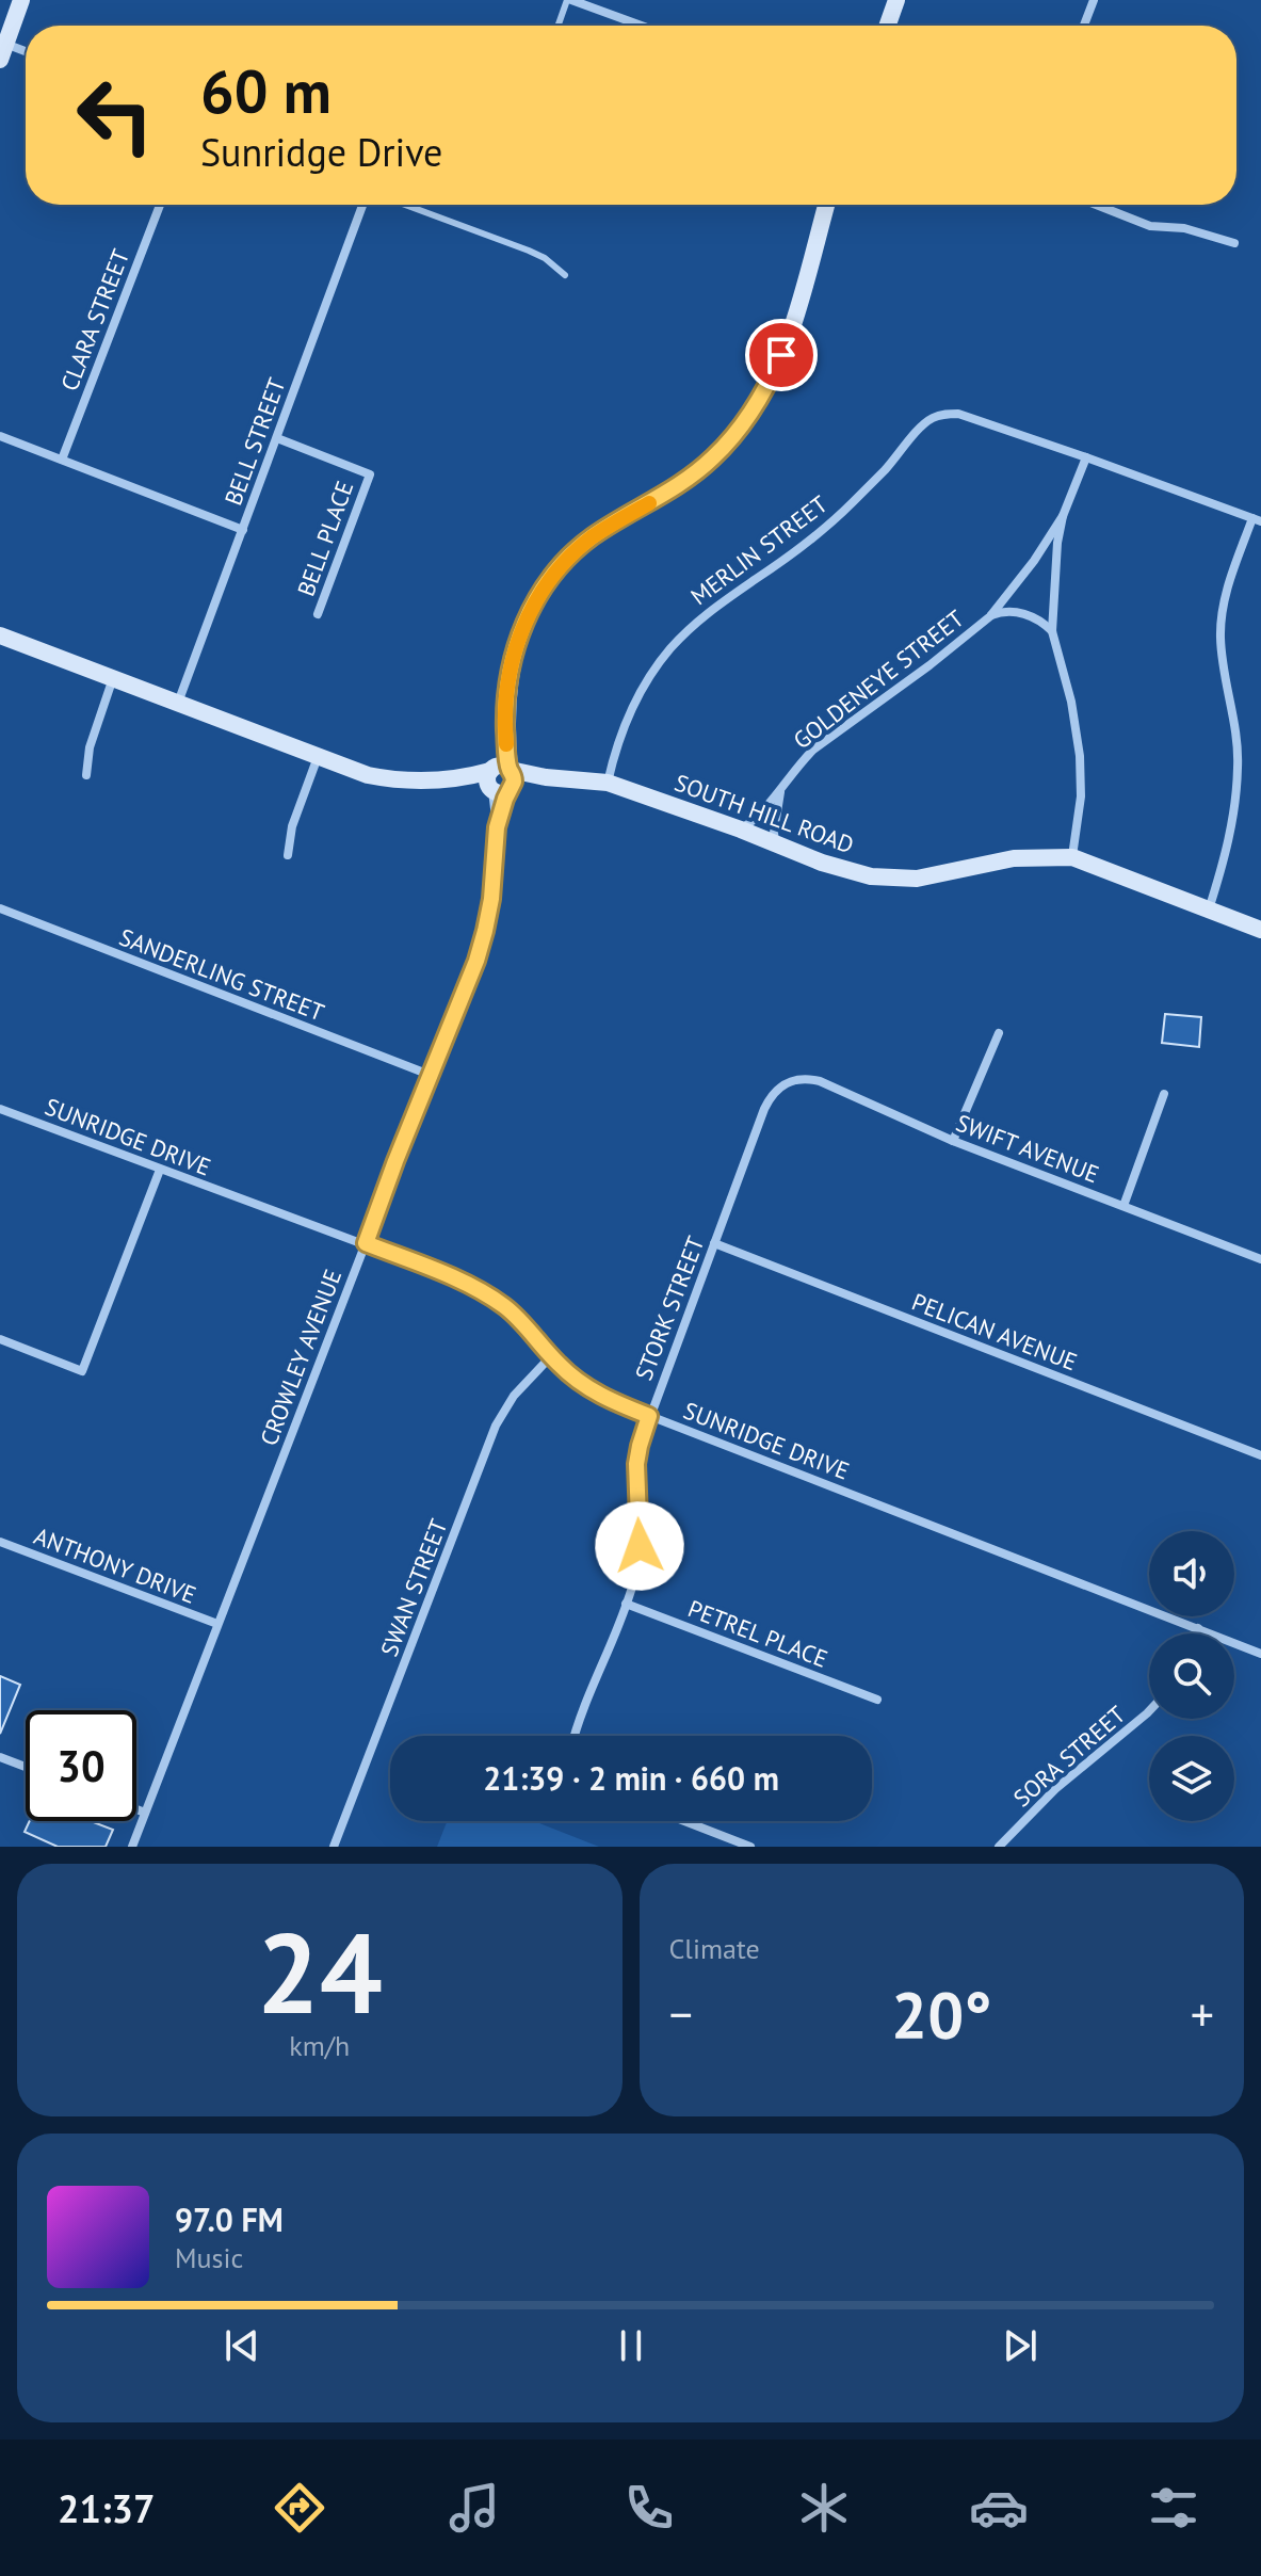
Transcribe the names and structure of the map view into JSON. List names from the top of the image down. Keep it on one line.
{"streets":{"street":["CLARA STREET","BELL STREET","BELL PLACE","MERLIN STREET","GOLDENEYE STREET","SOUTH HILL ROAD","SANDERLING STREET","SUNRIDGE DRIVE","SWIFT AVENUE","STORK STREET","PELICAN AVENUE","CROWLEY AVENUE","ANTHONY DRIVE","SWAN STREET","PETREL PLACE","SORA STREET"]},"crossings":[["BELL STREET","BELL PLACE"],["BELL STREET","SOUTH HILL ROAD"],["MERLIN STREET","SOUTH HILL ROAD"],["GOLDENEYE STREET","SOUTH HILL ROAD"],["SOUTH HILL ROAD","CROWLEY AVENUE"],["SANDERLING STREET","CROWLEY AVENUE"],["SUNRIDGE DRIVE","STORK STREET"],["SUNRIDGE DRIVE","CROWLEY AVENUE"],["SUNRIDGE DRIVE","SWAN STREET"],["SWIFT AVENUE","STORK STREET"],["STORK STREET","PELICAN AVENUE"],["STORK STREET","PETREL PLACE"],["CROWLEY AVENUE","ANTHONY DRIVE"]],"page":{"turn":["60 m","Sunridge Drive"],"limit":"30","trip":"21:39 · 2 min · 660 m","tile":[["24","km/h"],"Climate"],"heat":["−","20°","+"],"song":["97.0 FM","Music"],"tabs":"21:37"}}
